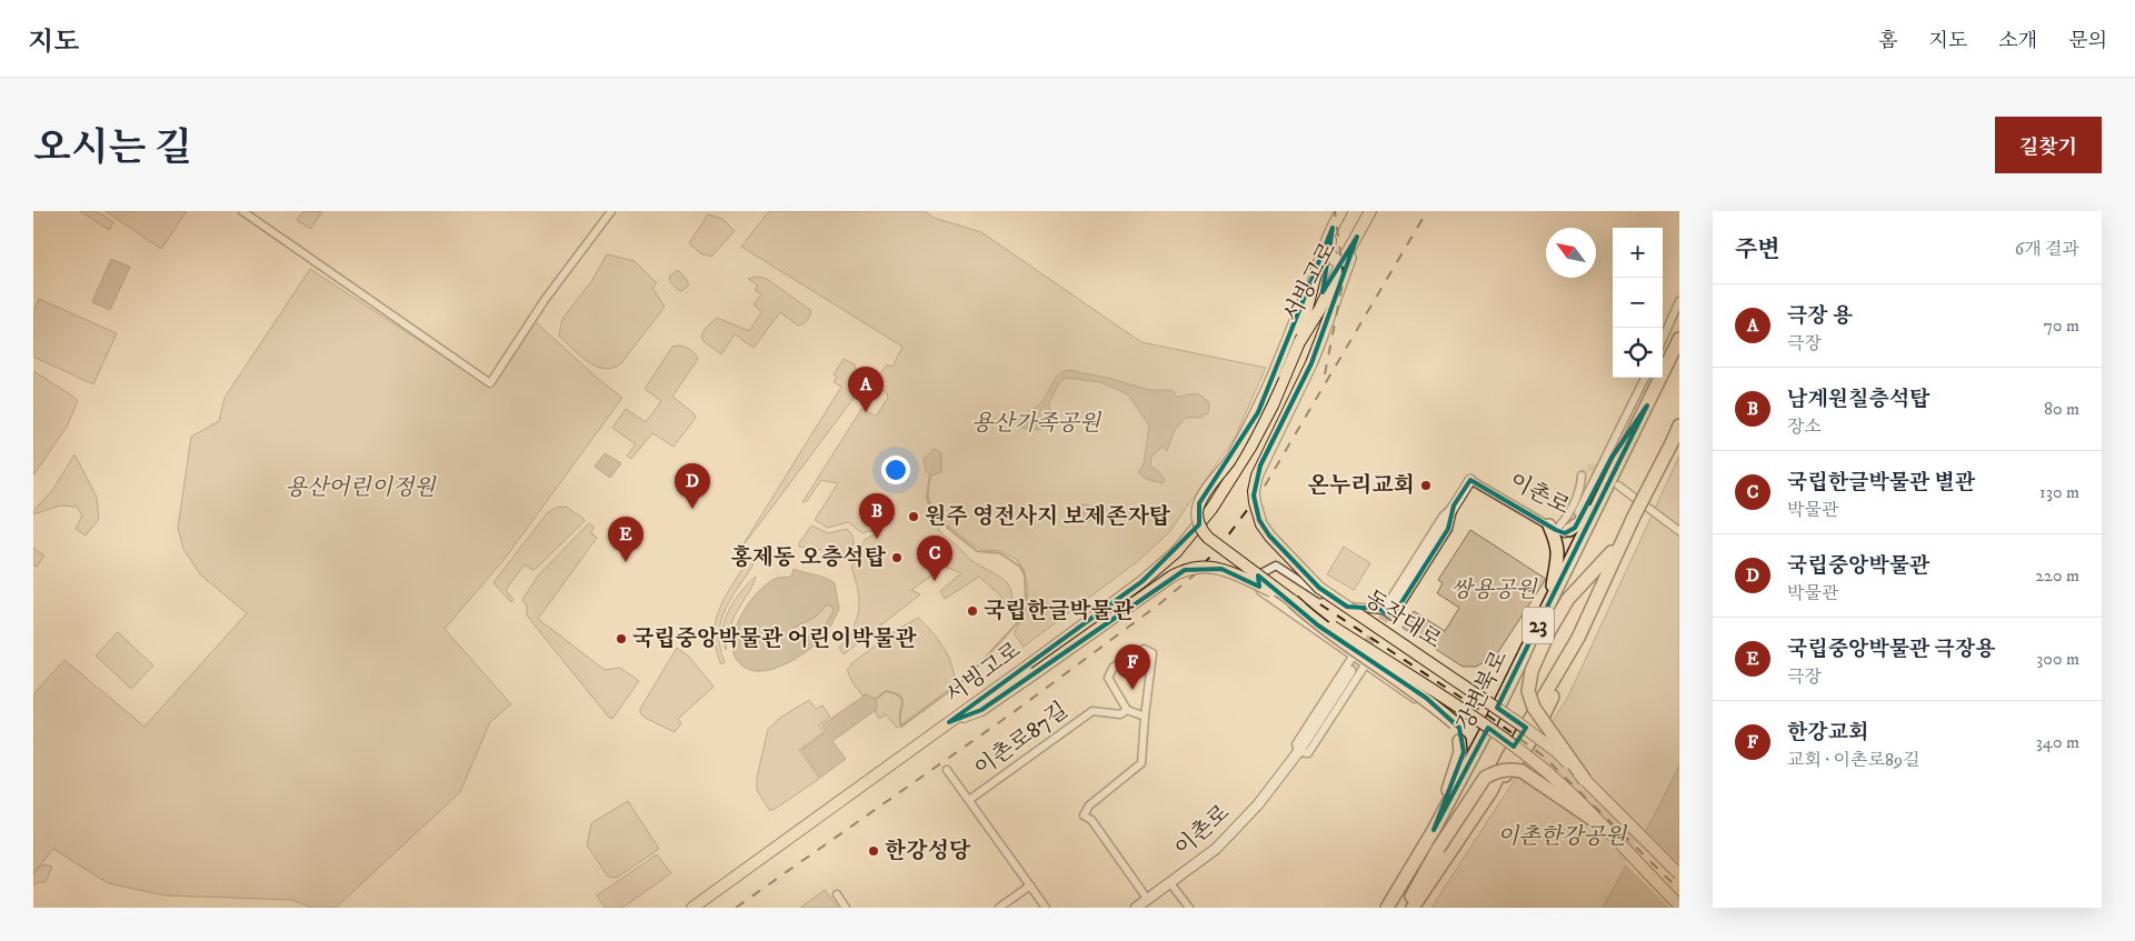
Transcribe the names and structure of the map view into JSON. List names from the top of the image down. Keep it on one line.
{"streets":{"highway":["23","강변북로"],"main road":["서빙고로","동작대로"],"street":["이촌로","이촌로87길"]},"crossings":[["서빙고로","동작대로"]],"parks":["용산가족공원","용산어린이정원","쌍용공원","이촌한강공원"],"places":["온누리교회","원주 영전사지 보제존자탑","홍제동 오층석탑","국립한글박물관","국립중앙박물관 어린이박물관","한강성당"],"north":"top left","page":{"header":"지도","nav":["홈","지도","소개","문의"],"title":"오시는 길","buttons":"길찾기","heading":["주변","6개 결과"],"map_buttons":["+","−"],"list":[{"mark":"A","name":"극장 용","note":"극장","value":"70 m"},{"mark":"B","name":"남계원칠층석탑","note":"장소","value":"80 m"},{"mark":"C","name":"국립한글박물관 별관","note":"박물관","value":"130 m"},{"mark":"D","name":"국립중앙박물관","note":"박물관","value":"220 m"},{"mark":"E","name":"국립중앙박물관 극장용","note":"극장","value":"300 m"},{"mark":"F","name":"한강교회","note":"교회 · 이촌로89길","value":"340 m"}],"pins":["A","D","B","E","C","F"]}}
